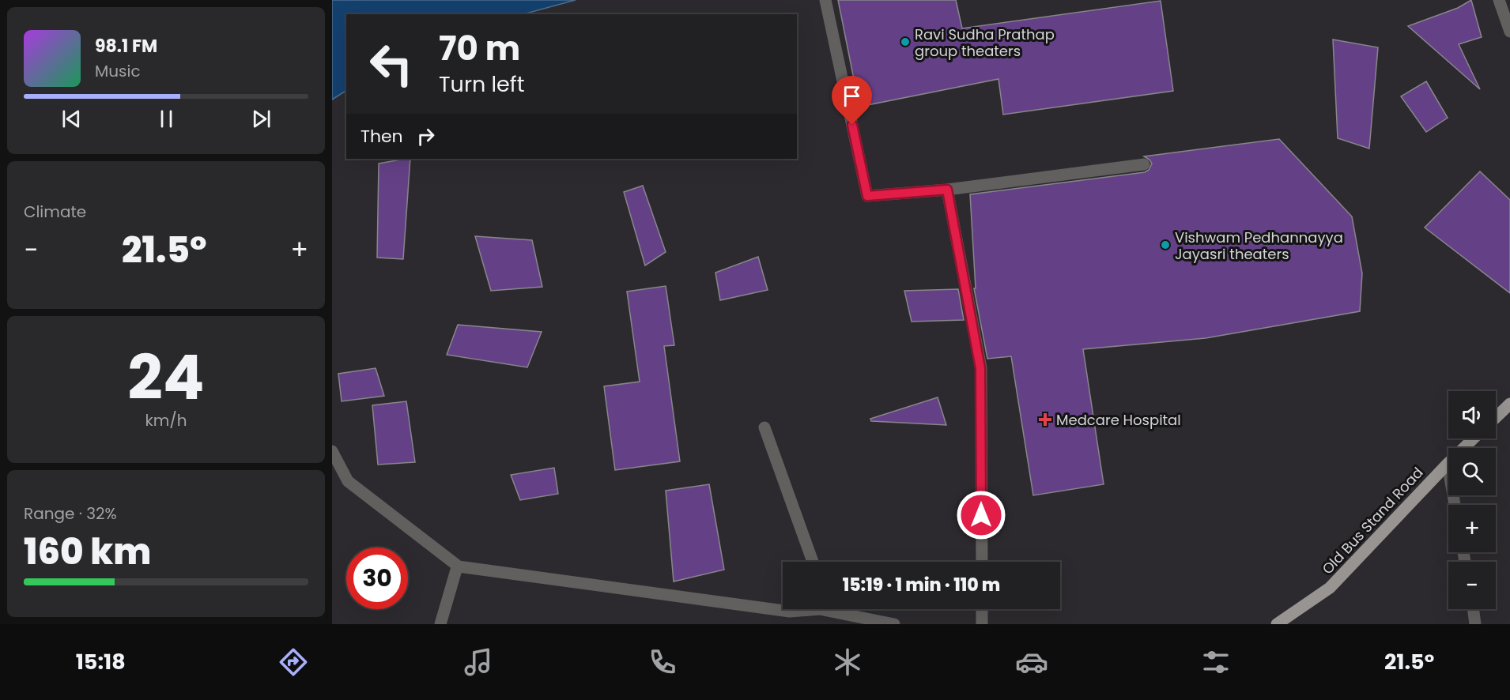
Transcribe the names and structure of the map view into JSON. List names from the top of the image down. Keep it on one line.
{"streets":{"main road":["Old Bus Stand Road"]},"places":{"other":["Ravi Sudha Prathap group theaters","Vishwam Pedhannayya Jayasri theaters"],"health":["Medcare Hospital"]},"page":{"turn":["70 m","Turn left"],"song":["98.1 FM","Music"],"then":"Then","tile":["Climate",["24","km/h"],["Range · 32%","160 km"]],"heat":["−","21.5°","+"],"map_buttons":["+","−"],"limit":"30","trip":"15:19 · 1 min · 110 m","tabs":["15:18","21.5°"]}}
